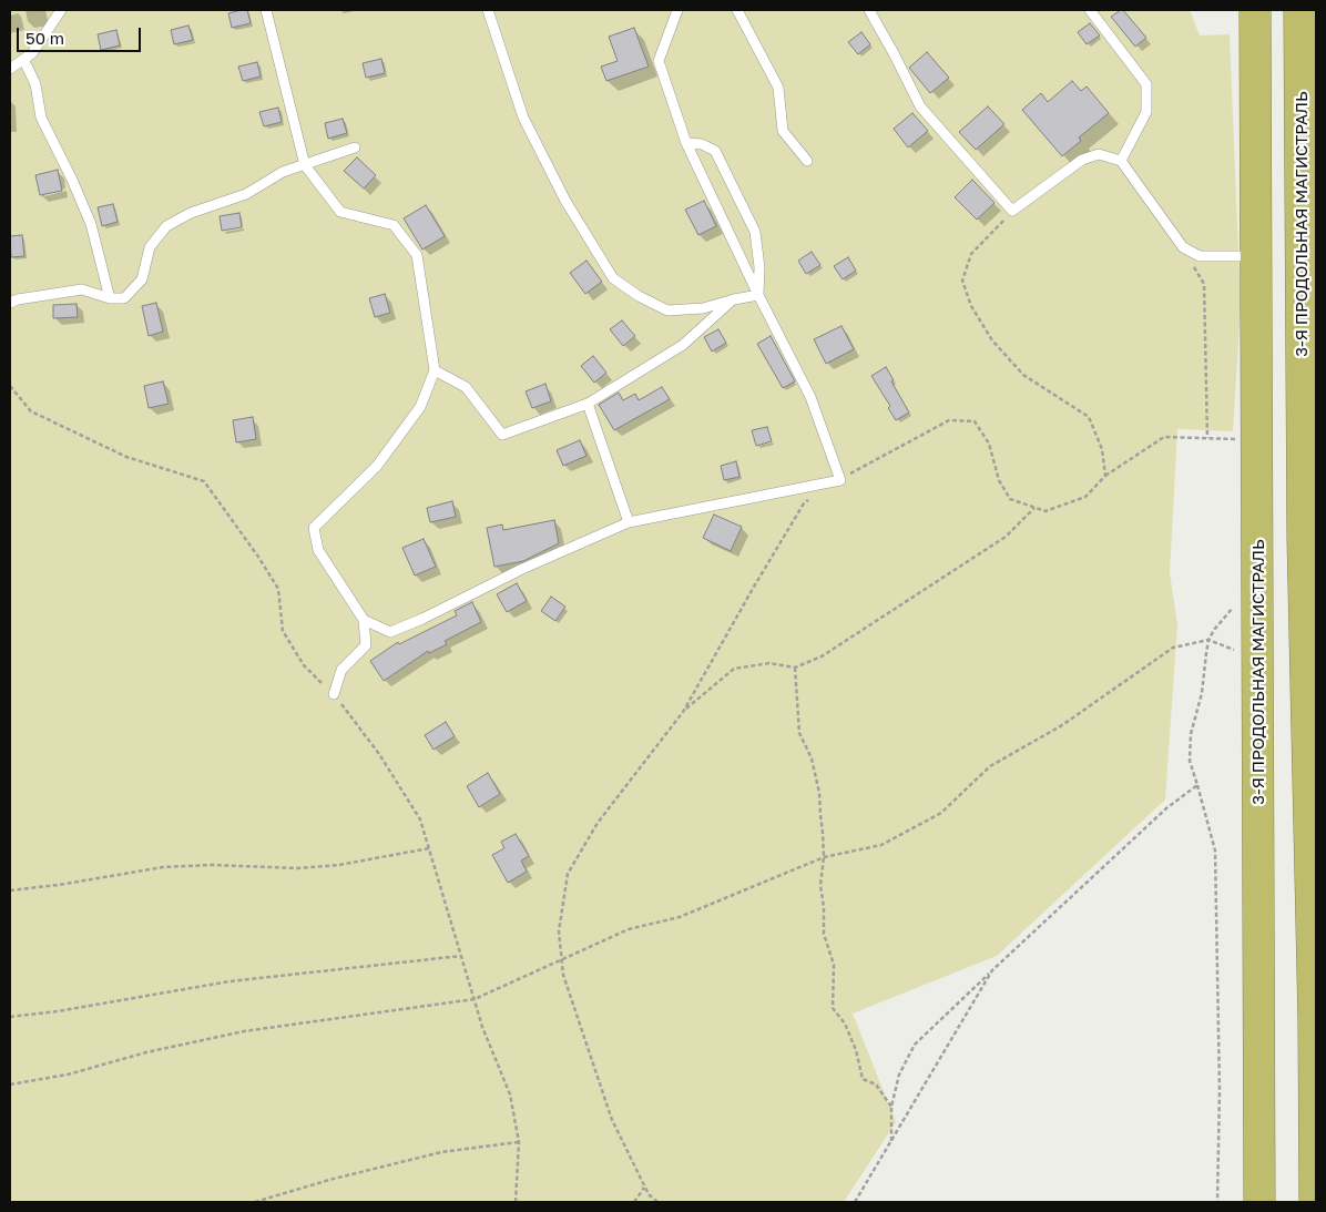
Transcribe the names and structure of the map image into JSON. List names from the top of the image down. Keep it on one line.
{"streets":{"highway":["3-Я ПРОДОЛЬНАЯ МАГИСТРАЛЬ"]},"scale_bar":"50 m"}
